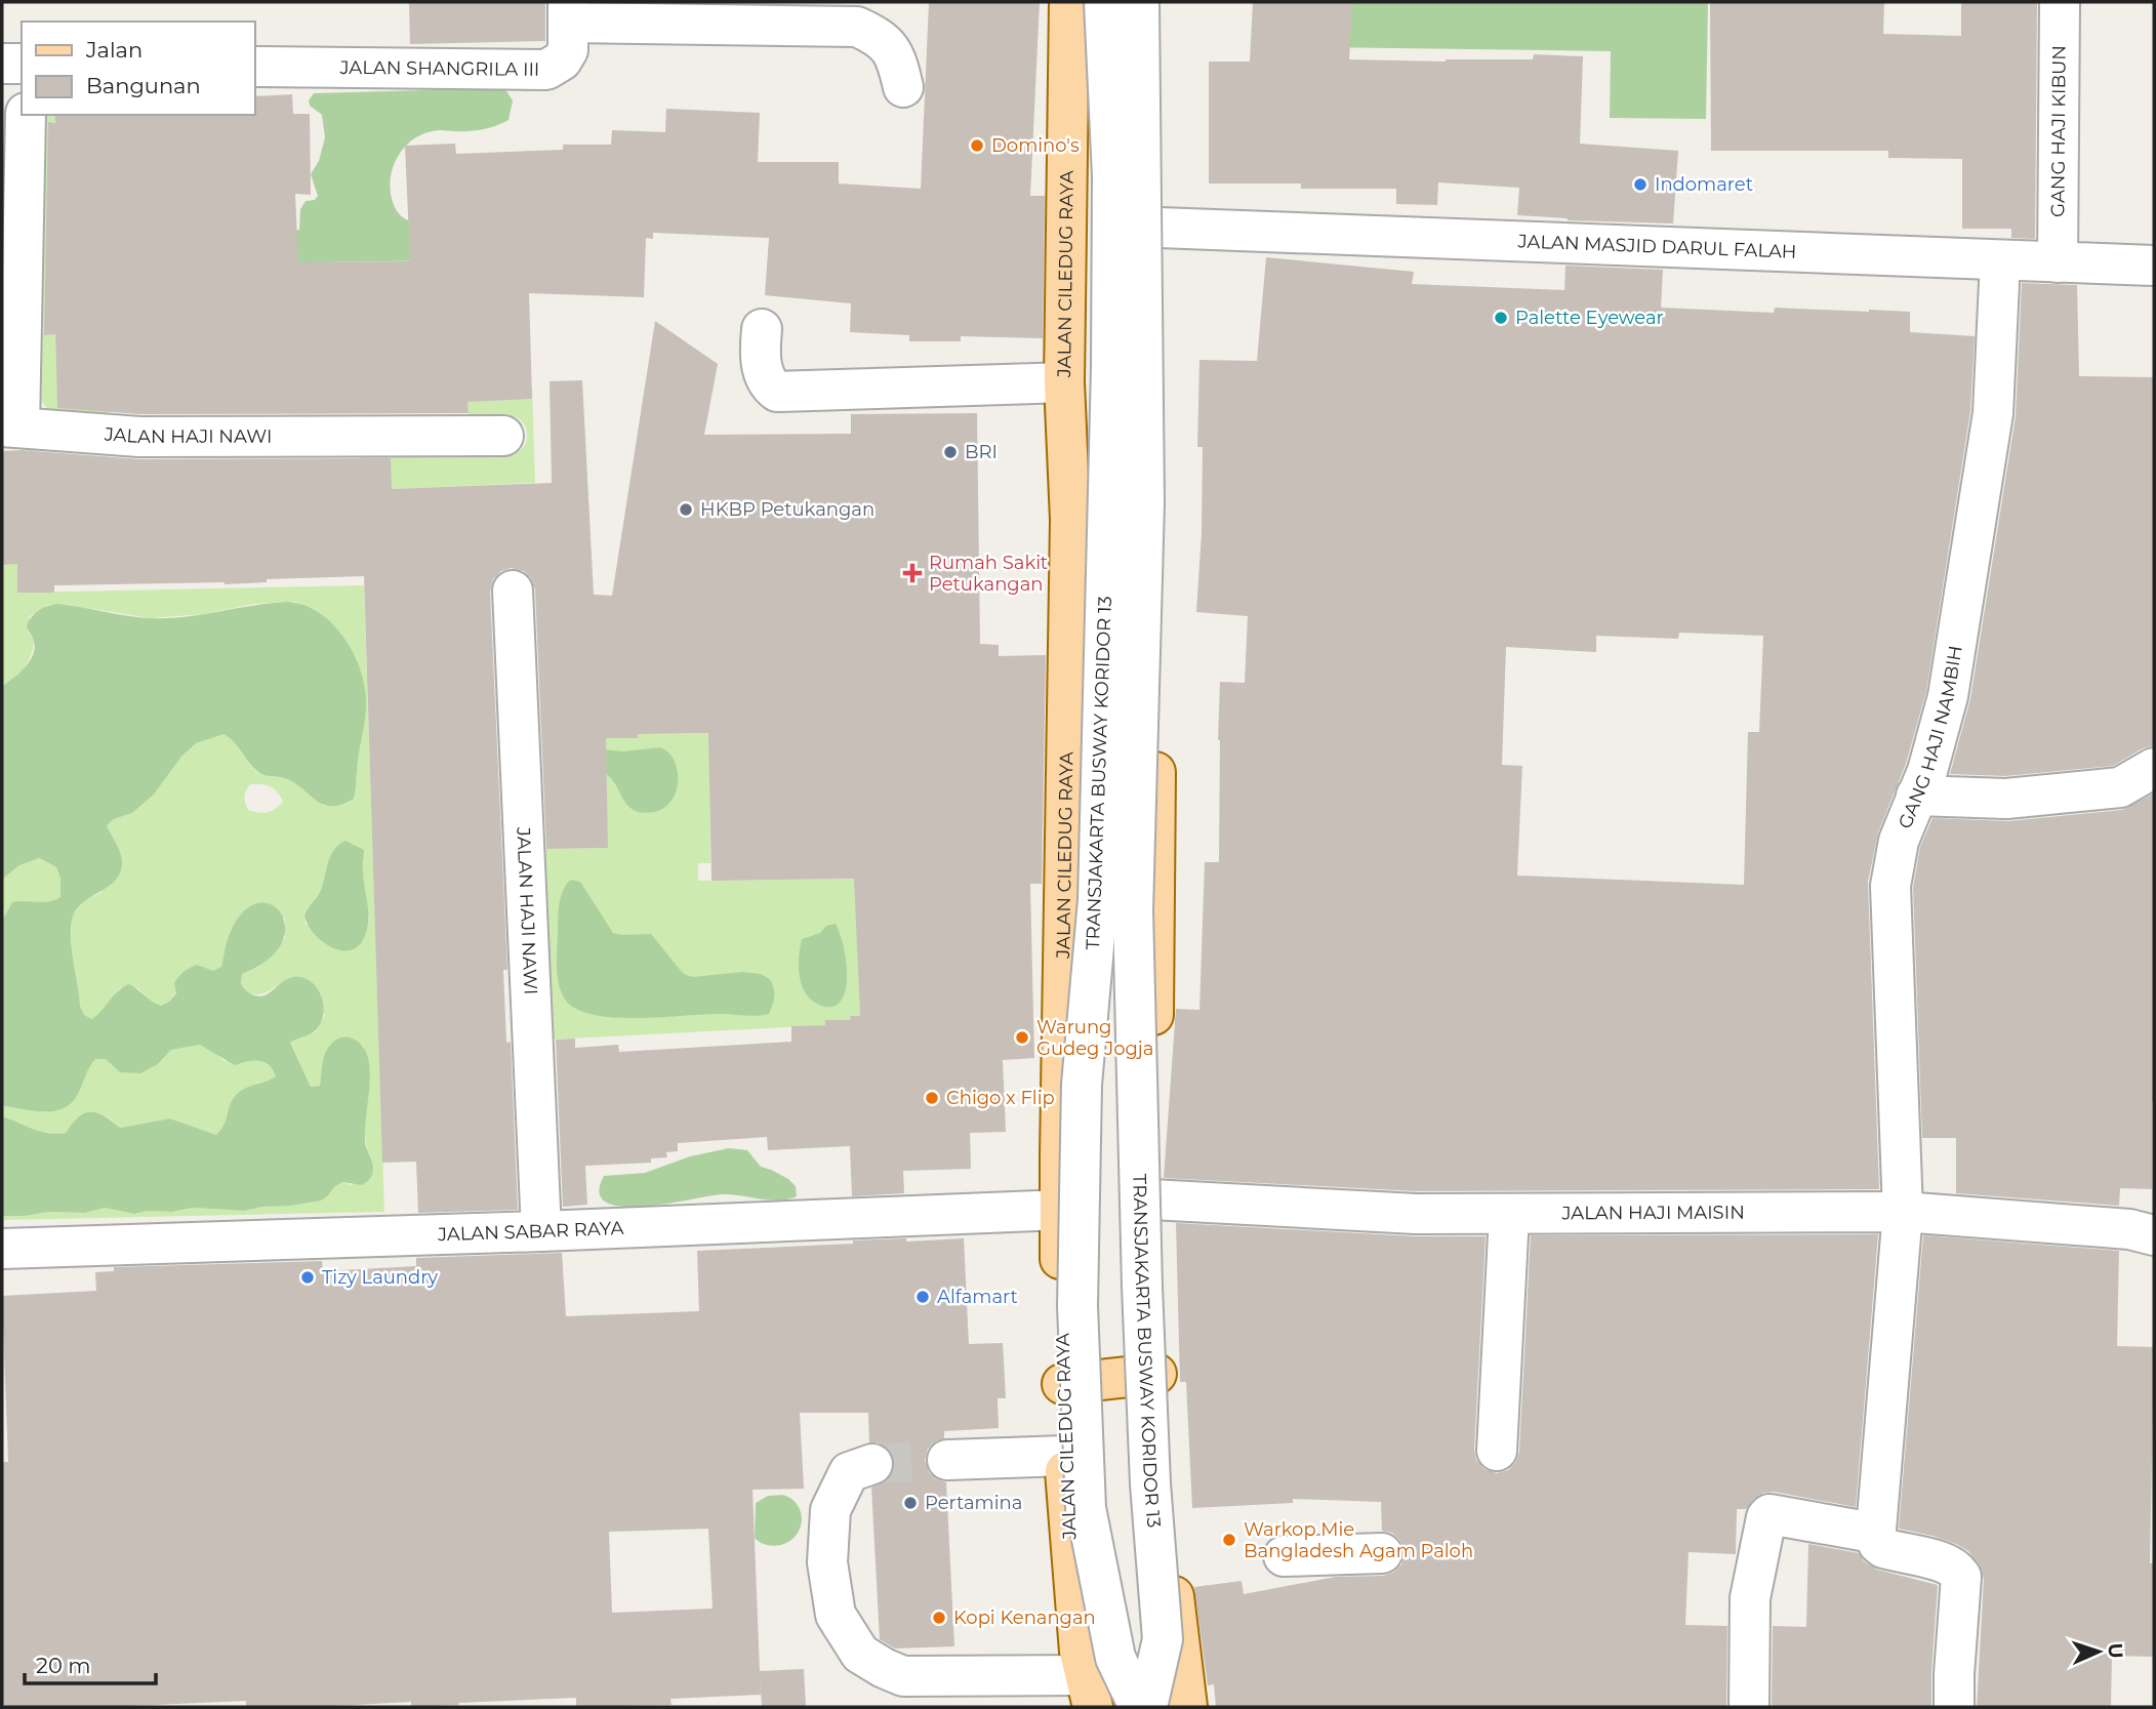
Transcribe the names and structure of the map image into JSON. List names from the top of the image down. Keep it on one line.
{"streets":{"main road":["JALAN CILEDUG RAYA"],"street":["JALAN SHANGRILA III","GANG HAJI KIBUN","JALAN MASJID DARUL FALAH","JALAN HAJI NAWI","GANG HAJI NAMBIH","TRANSJAKARTA BUSWAY KORIDOR 13","JALAN HAJI MAISIN","JALAN SABAR RAYA"]},"crossings":[["GANG HAJI KIBUN","JALAN MASJID DARUL FALAH"],["JALAN MASJID DARUL FALAH","GANG HAJI NAMBIH"],["JALAN CILEDUG RAYA","JALAN SABAR RAYA"],["JALAN HAJI NAWI","JALAN SABAR RAYA"],["GANG HAJI NAMBIH","JALAN HAJI MAISIN"]],"places":{"other":["Domino's","Indomaret","Palette Eyewear","BRI","HKBP Petukangan","Warung Gudeg Jogja","Chigo x Flip","Tizy Laundry","Alfamart","Pertamina","Warkop Mie Bangladesh Agam Paloh","Kopi Kenangan"],"health":["Rumah Sakit Petukangan"]},"legend":["Jalan","Bangunan"],"scale_bar":"20 m","north":"right"}
